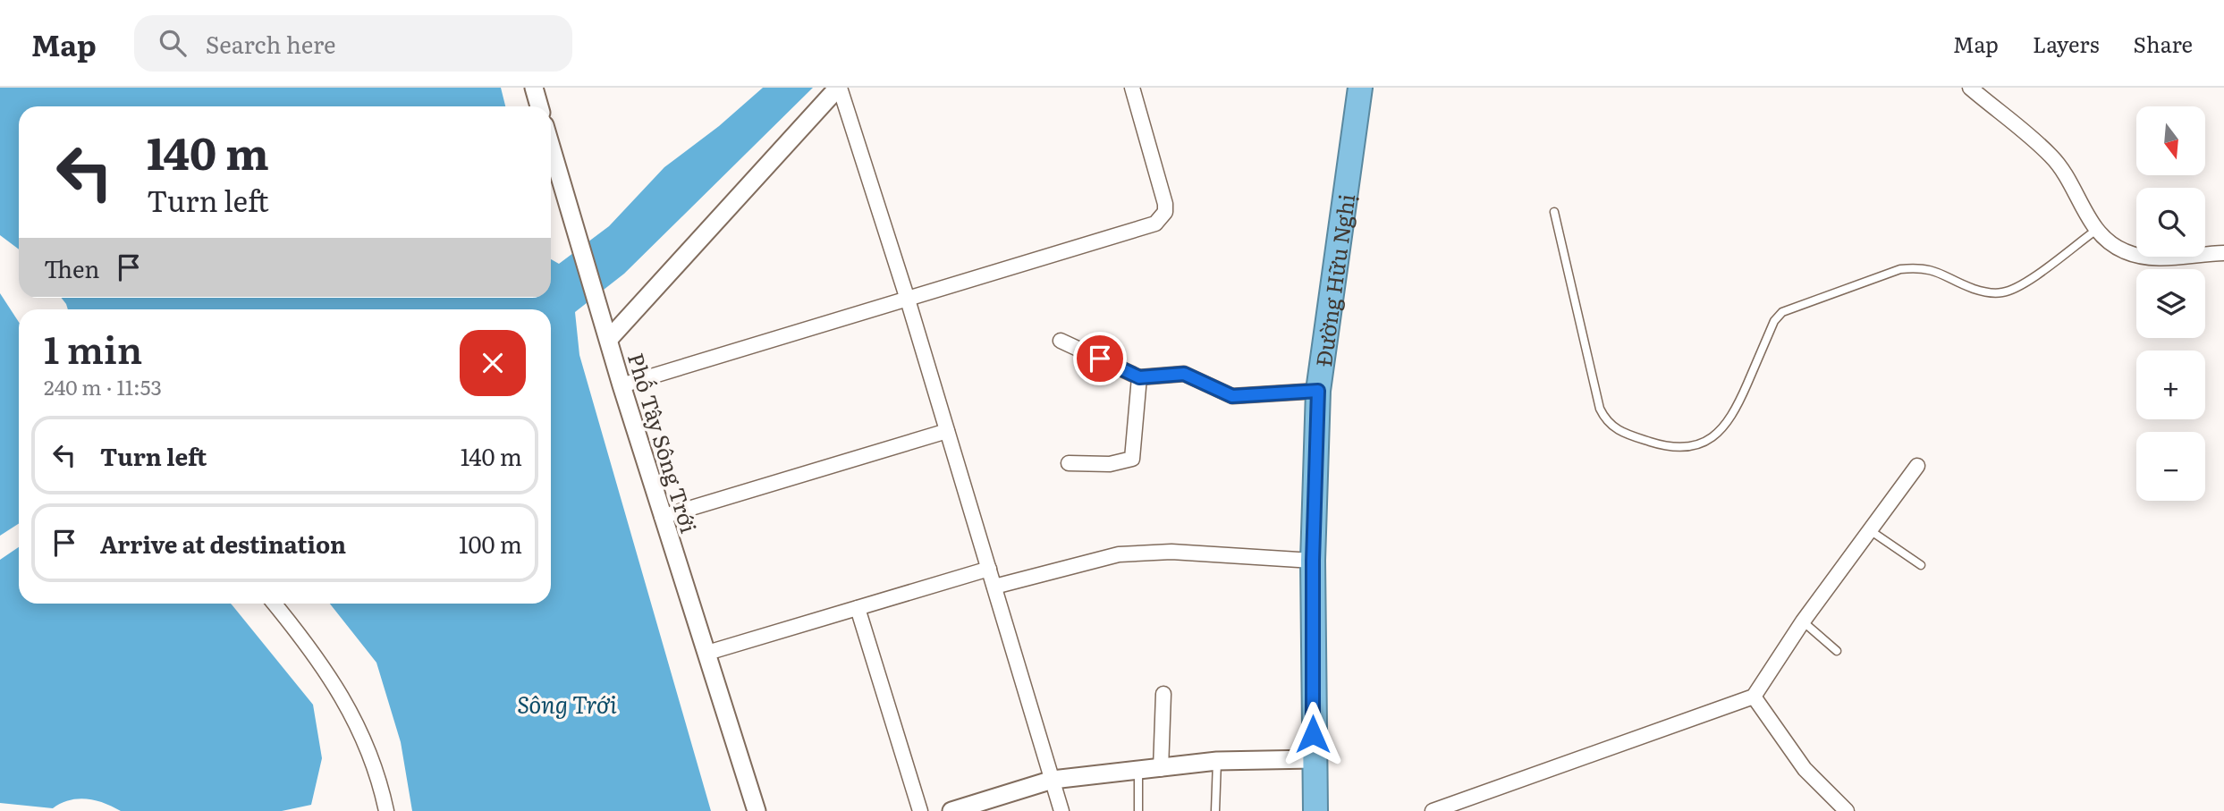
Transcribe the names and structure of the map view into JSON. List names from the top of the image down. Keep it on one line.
{"streets":{"highway":["Đường Hữu Nghị"],"street":["Phố Tây Sông Trới"]},"water":["Sông Trới"],"north":"bottom","page":{"header":"Map","search":"Search here","nav":["Map","Layers","Share"],"map_buttons":["+","−"],"turn":["140 m","Turn left"],"then":"Then","heading":["1 min","240 m · 11:53"],"list":[{"name":"Turn left","value":"140 m"},{"name":"Arrive at destination","value":"100 m"}]}}
